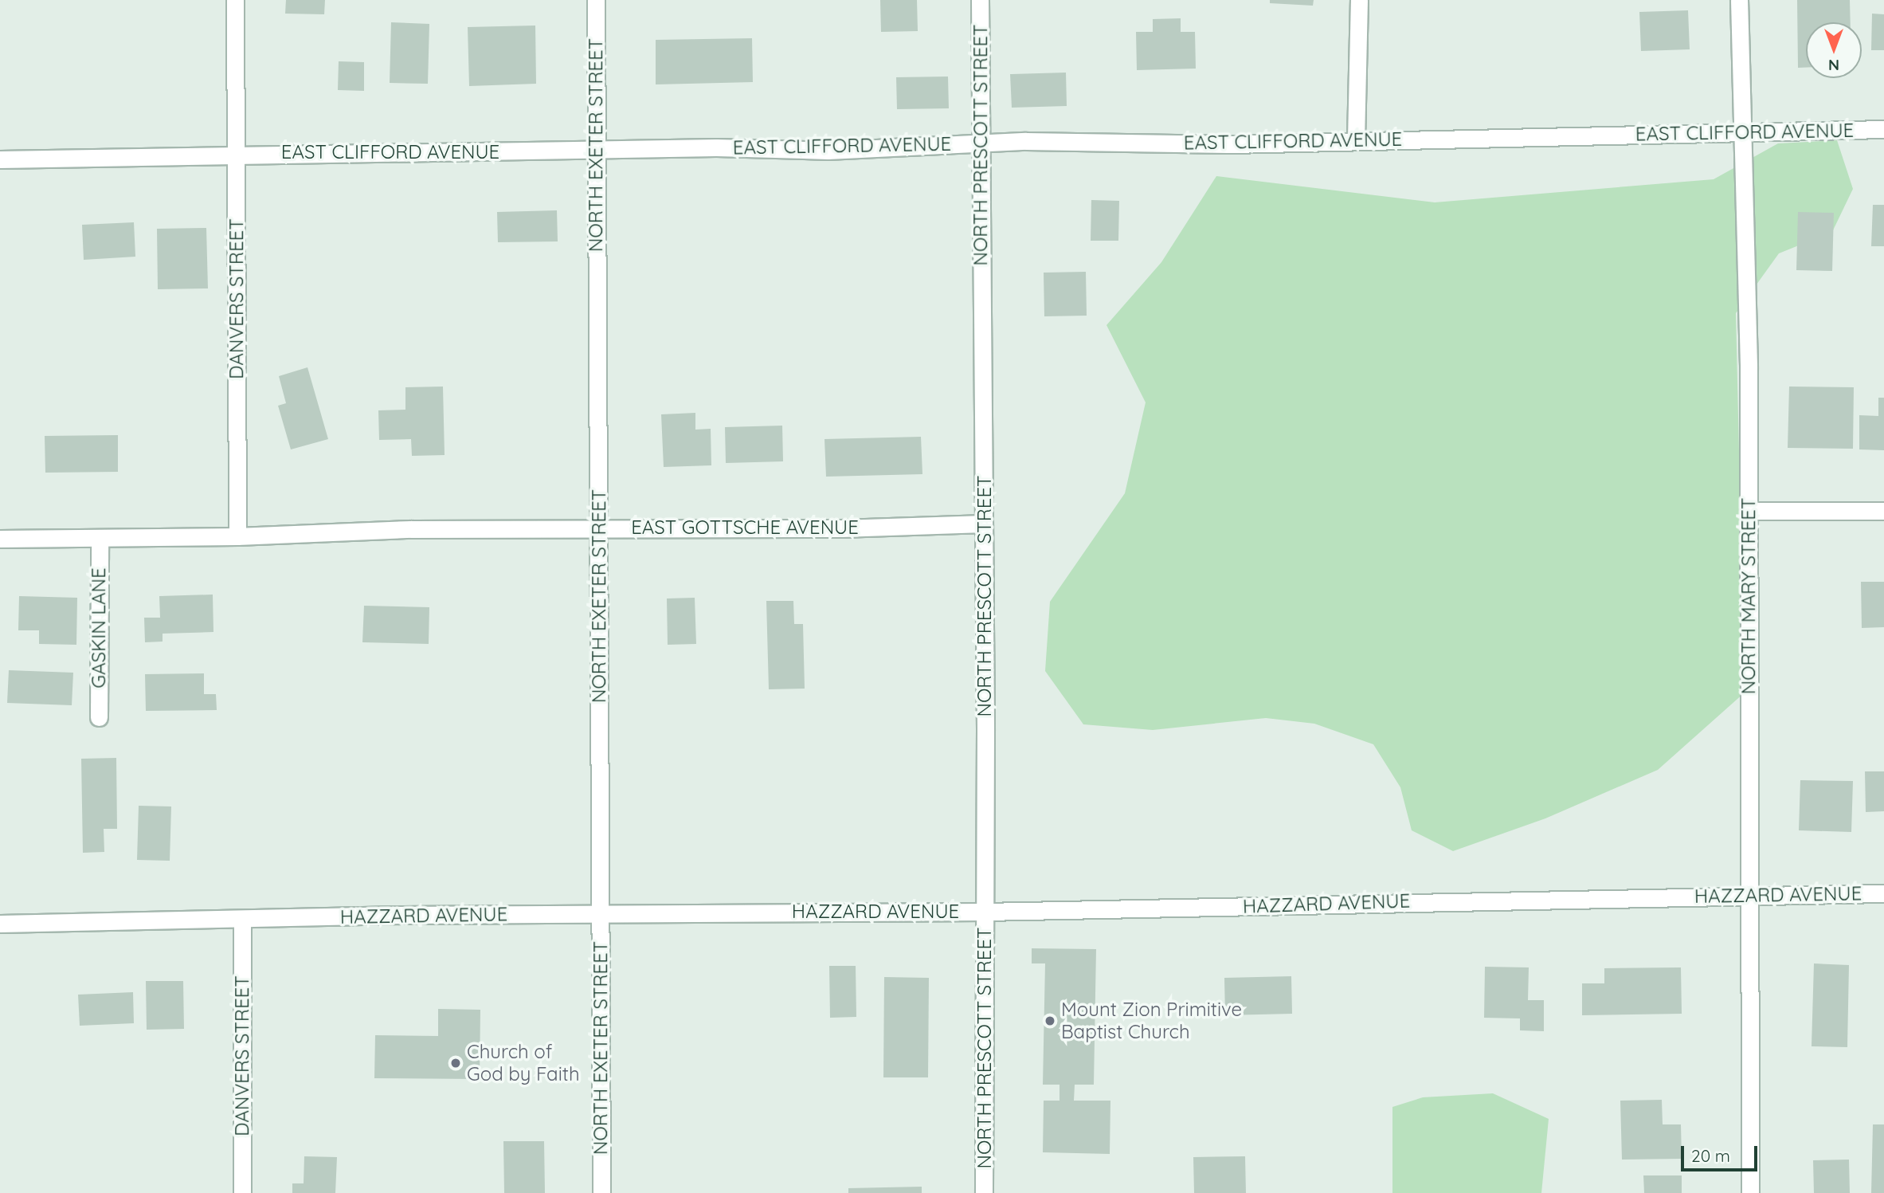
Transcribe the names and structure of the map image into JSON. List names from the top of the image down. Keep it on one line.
{"streets":{"street":["EAST CLIFFORD AVENUE","NORTH EXETER STREET","NORTH PRESCOTT STREET","DANVERS STREET","EAST GOTTSCHE AVENUE","NORTH MARY STREET","GASKIN LANE","HAZZARD AVENUE"]},"crossings":[["EAST CLIFFORD AVENUE","NORTH EXETER STREET"],["EAST CLIFFORD AVENUE","NORTH PRESCOTT STREET"],["EAST CLIFFORD AVENUE","DANVERS STREET"],["EAST CLIFFORD AVENUE","NORTH MARY STREET"],["NORTH EXETER STREET","EAST GOTTSCHE AVENUE"],["NORTH EXETER STREET","HAZZARD AVENUE"],["NORTH PRESCOTT STREET","EAST GOTTSCHE AVENUE"],["NORTH PRESCOTT STREET","HAZZARD AVENUE"],["DANVERS STREET","EAST GOTTSCHE AVENUE"],["DANVERS STREET","HAZZARD AVENUE"],["NORTH MARY STREET","HAZZARD AVENUE"]],"places":["Mount Zion Primitive Baptist Church","Church of God by Faith"],"scale_bar":"20 m","north":"bottom"}
